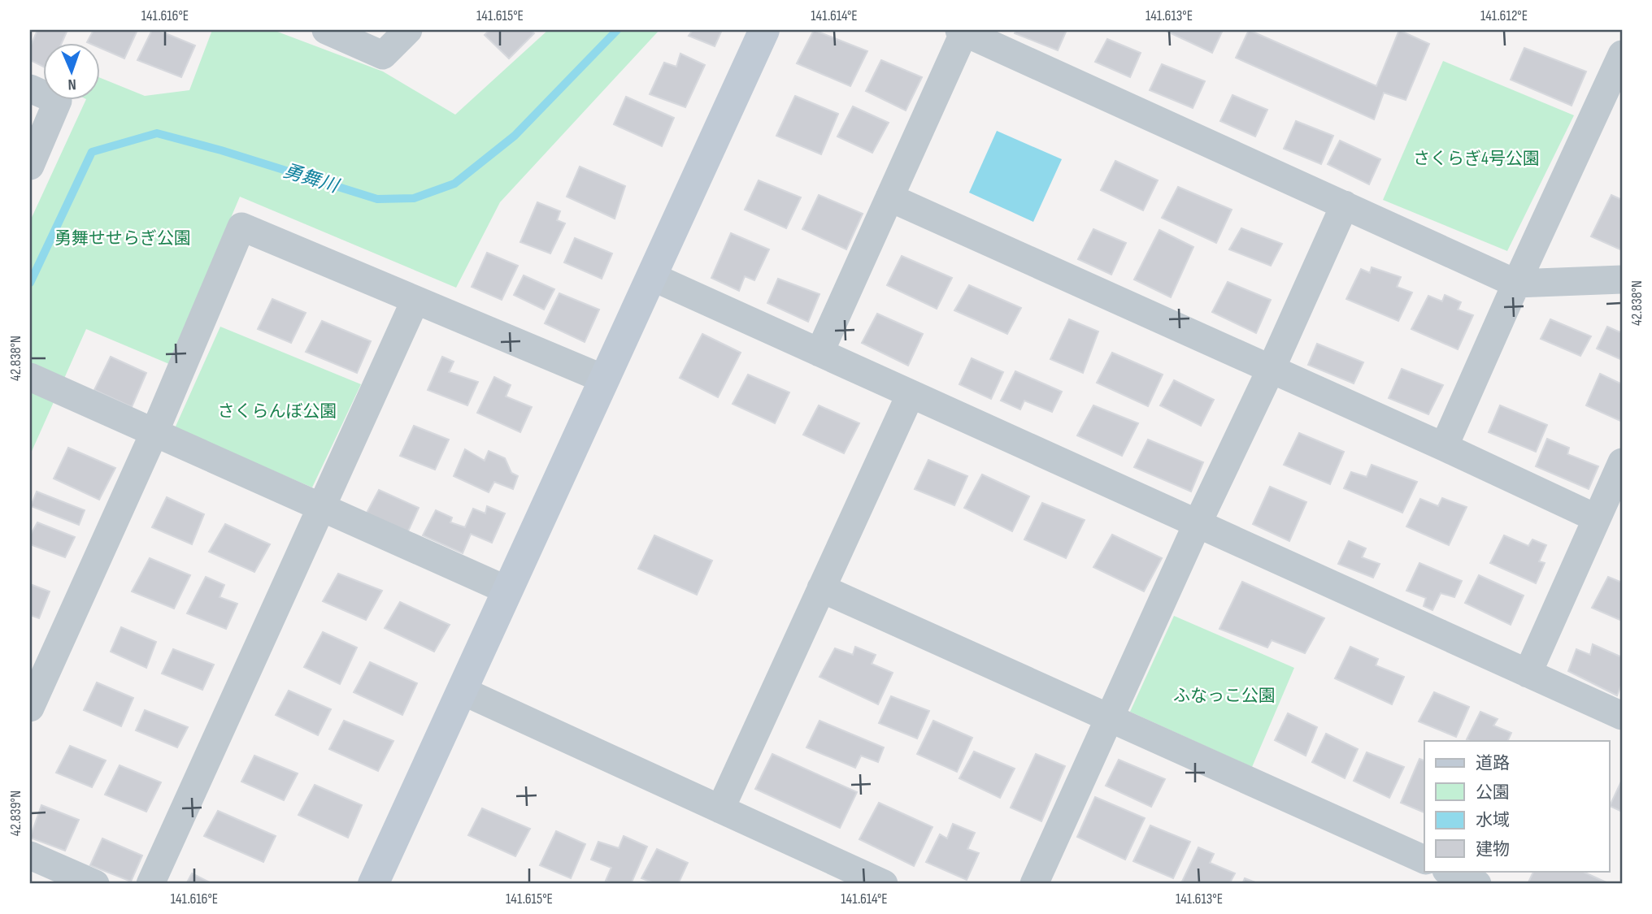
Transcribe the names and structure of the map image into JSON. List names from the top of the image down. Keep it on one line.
{"water":["勇舞川"],"parks":["さくらぎ4号公園","勇舞せせらぎ公園","さくらんぼ公園","ふなっこ公園"],"legend":["道路","公園","水域","建物"],"north":"bottom","coordinates":["141.616°E","141.615°E","141.614°E","141.613°E","141.612°E","42.838°N","42.839°N"]}
